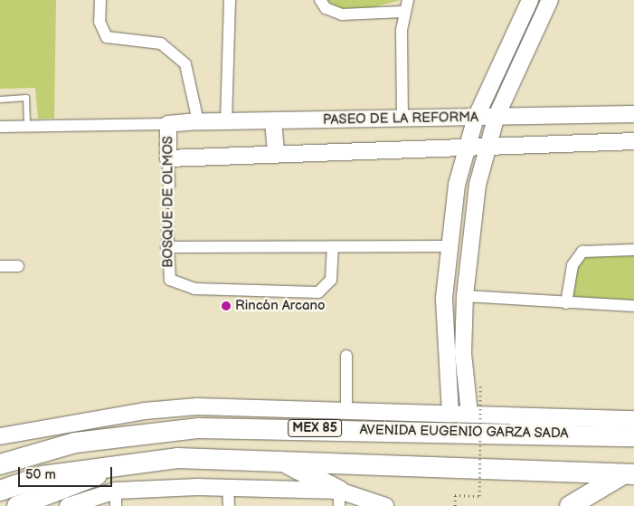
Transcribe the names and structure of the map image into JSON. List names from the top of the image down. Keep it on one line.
{"streets":{"highway":["MEX 85","AVENIDA EUGENIO GARZA SADA"],"street":["PASEO DE LA REFORMA","BOSQUE DE OLMOS"]},"crossings":[["PASEO DE LA REFORMA","BOSQUE DE OLMOS"]],"places":["Rincón Arcano"],"scale_bar":"50 m"}
